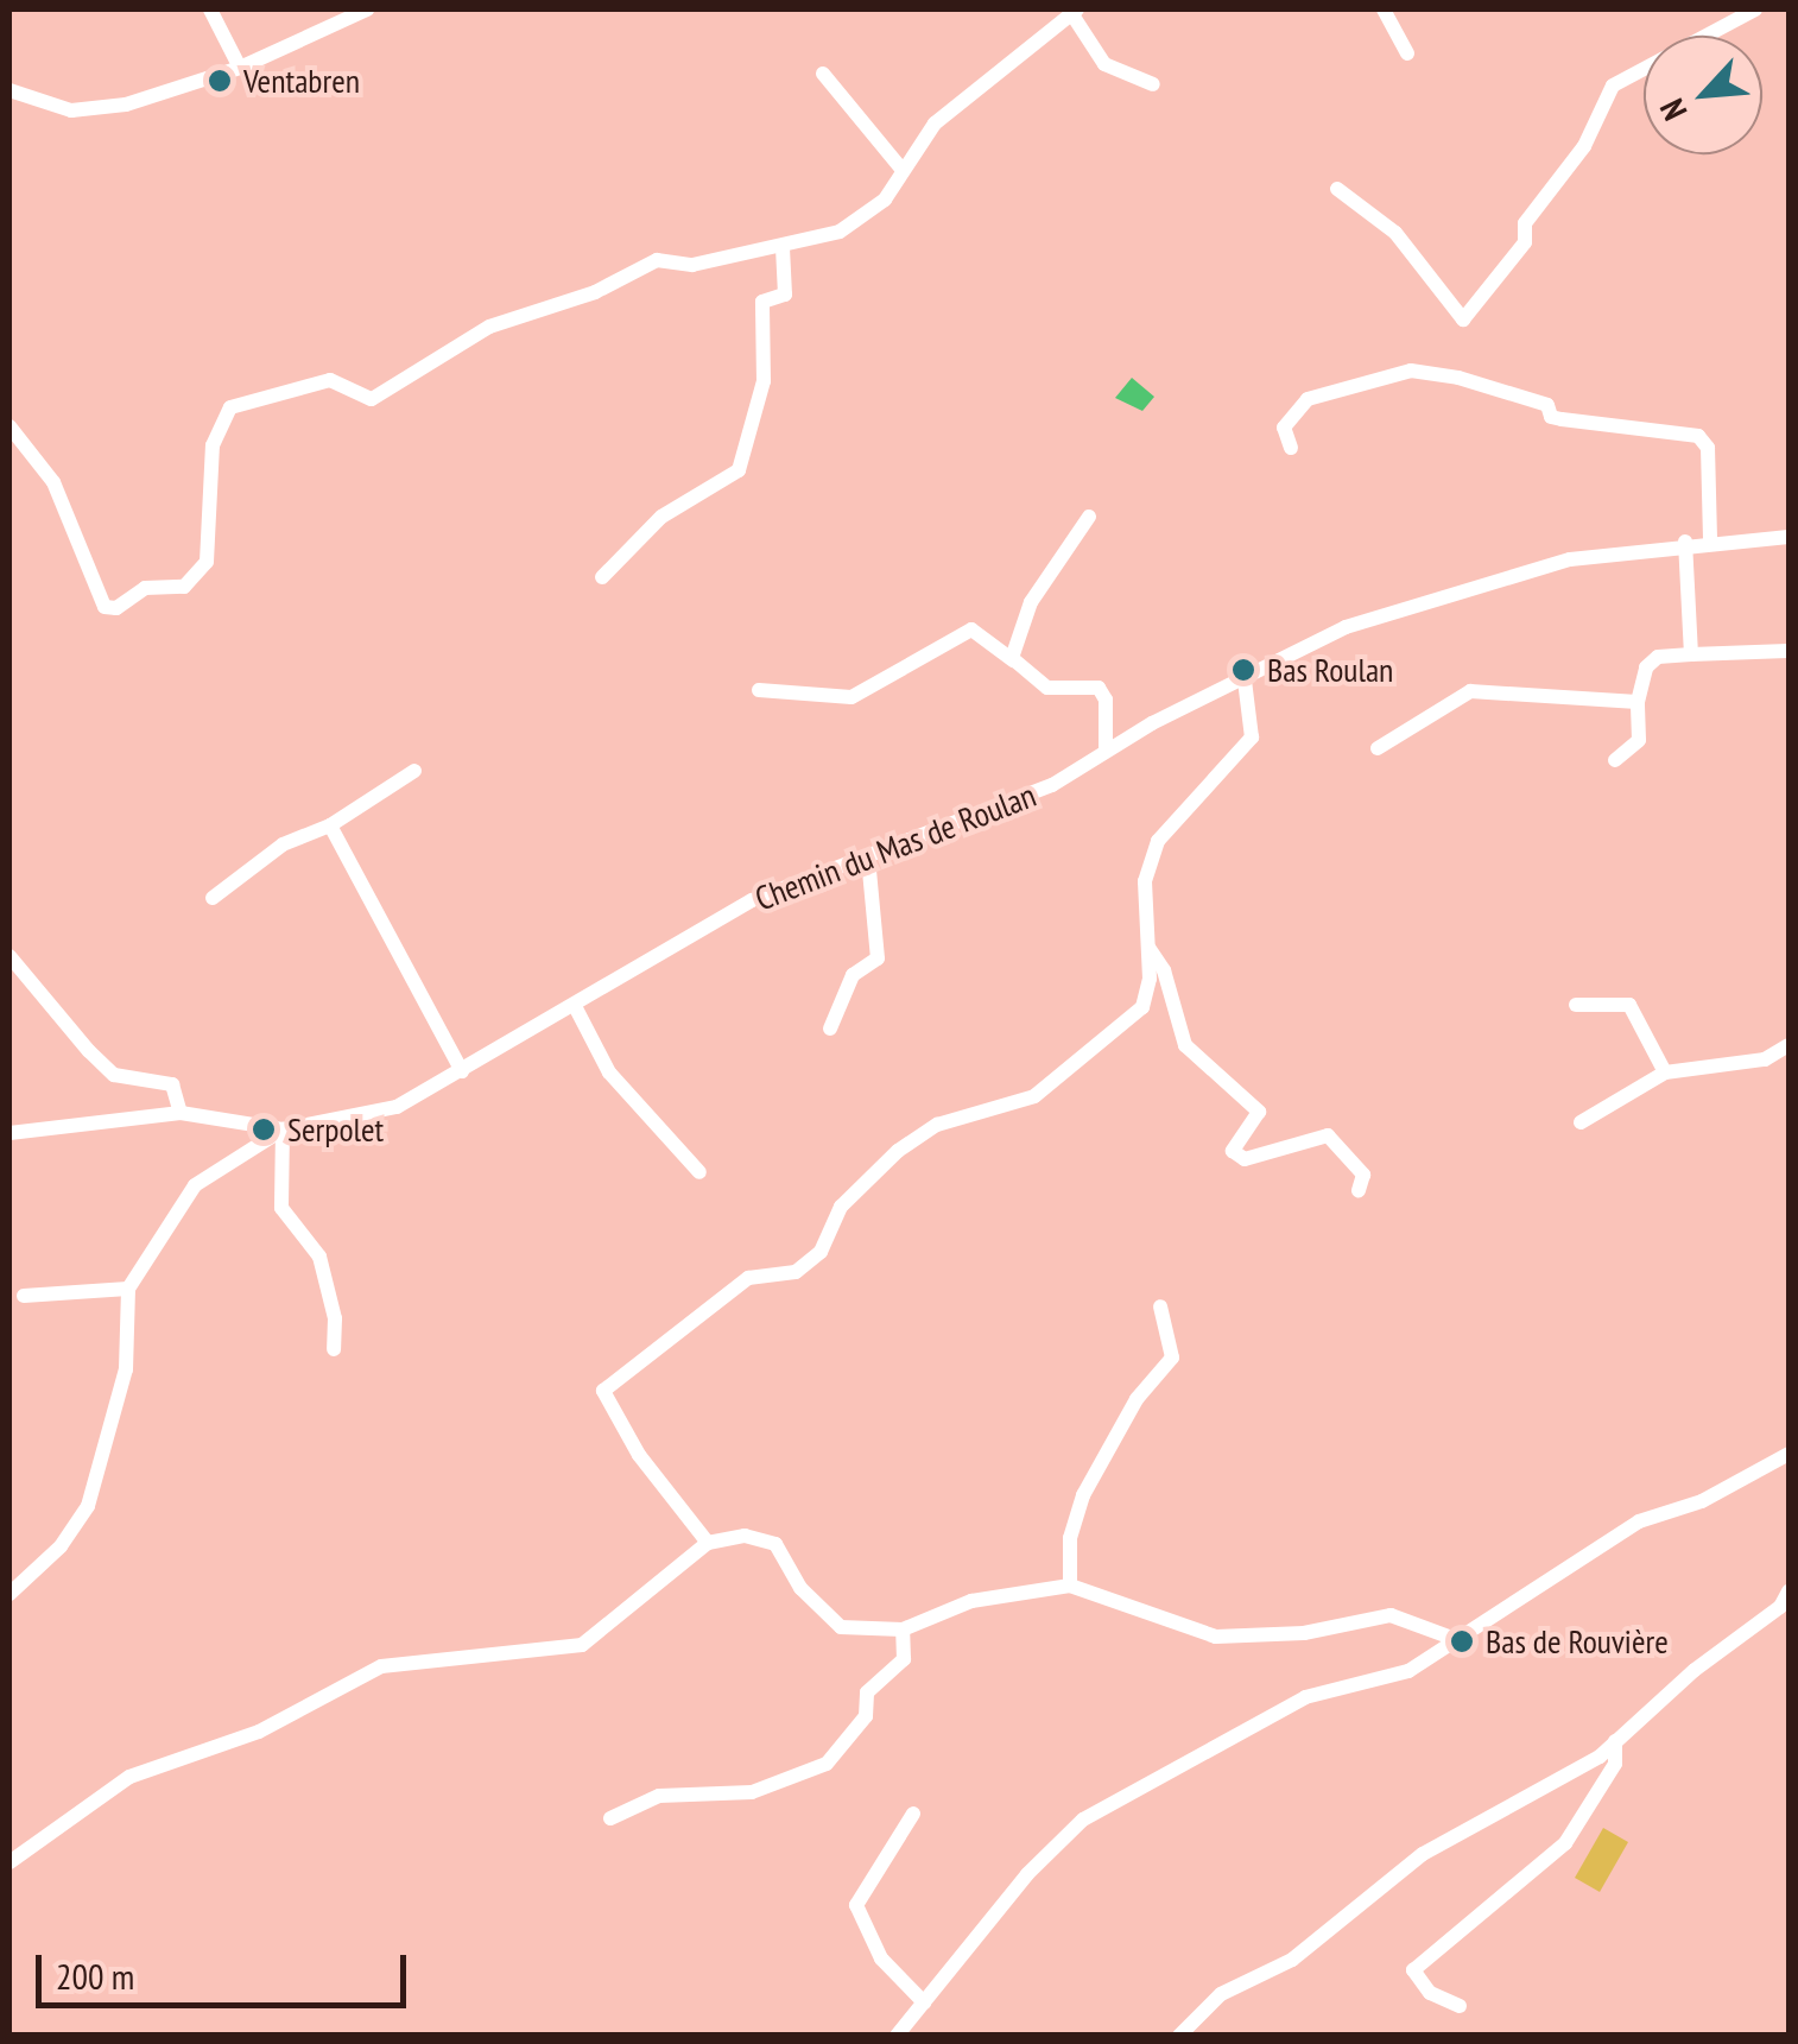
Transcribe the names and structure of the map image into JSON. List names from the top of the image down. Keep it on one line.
{"streets":{"street":["Chemin du Mas de Roulan"]},"places":["Ventabren","Bas Roulan","Serpolet","Bas de Rouvière"],"scale_bar":"200 m","north":"bottom left"}
